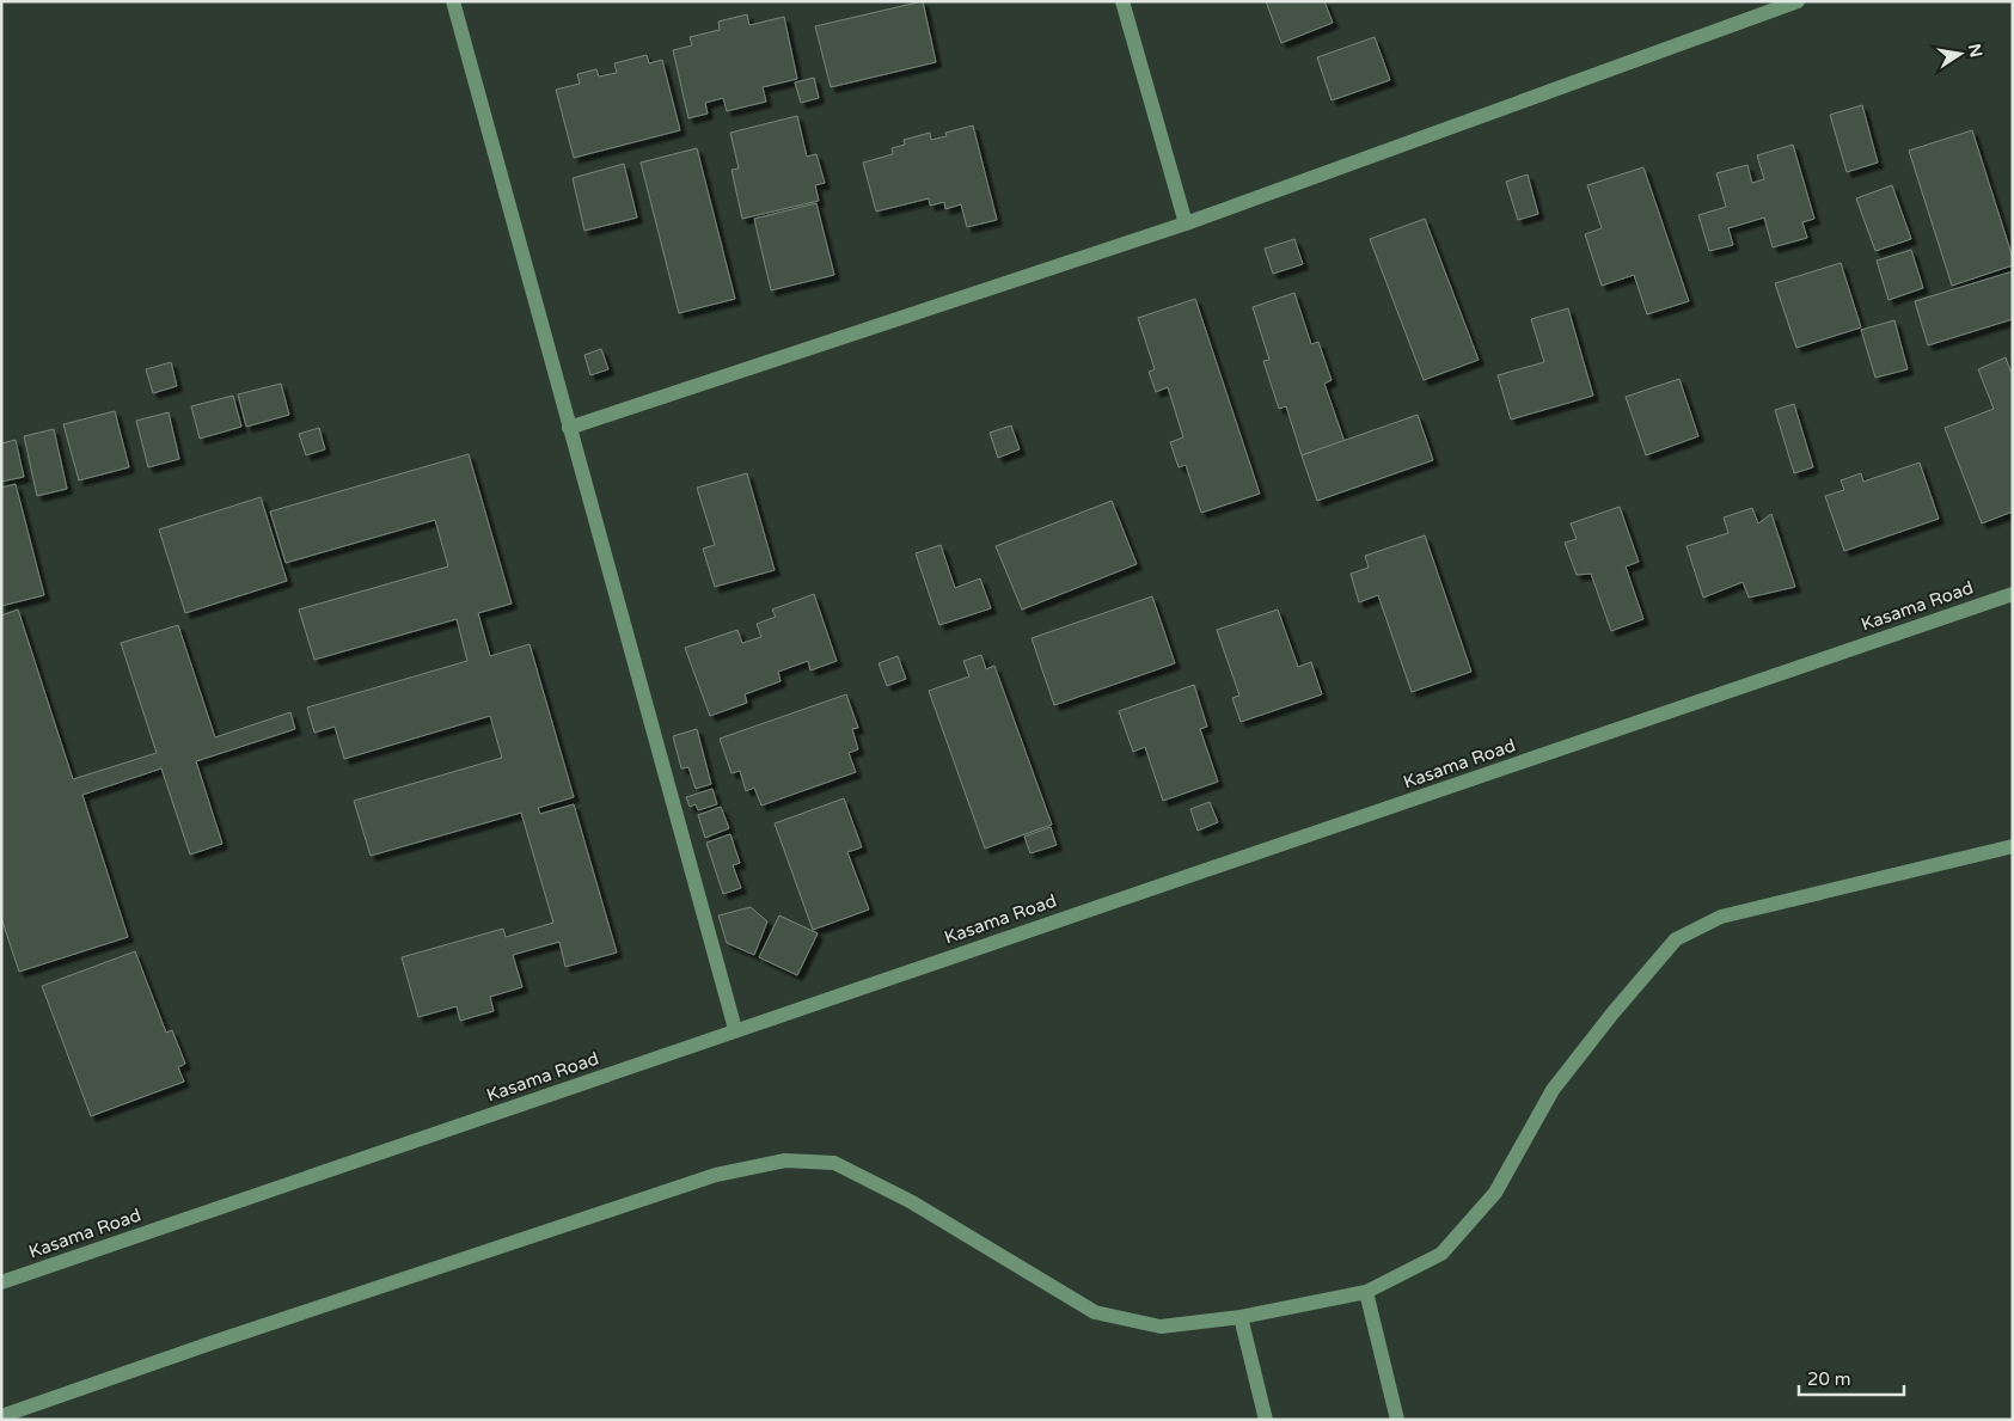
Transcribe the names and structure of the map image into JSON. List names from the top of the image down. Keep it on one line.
{"streets":{"street":["Kasama Road"]},"scale_bar":"20 m","north":"right"}
